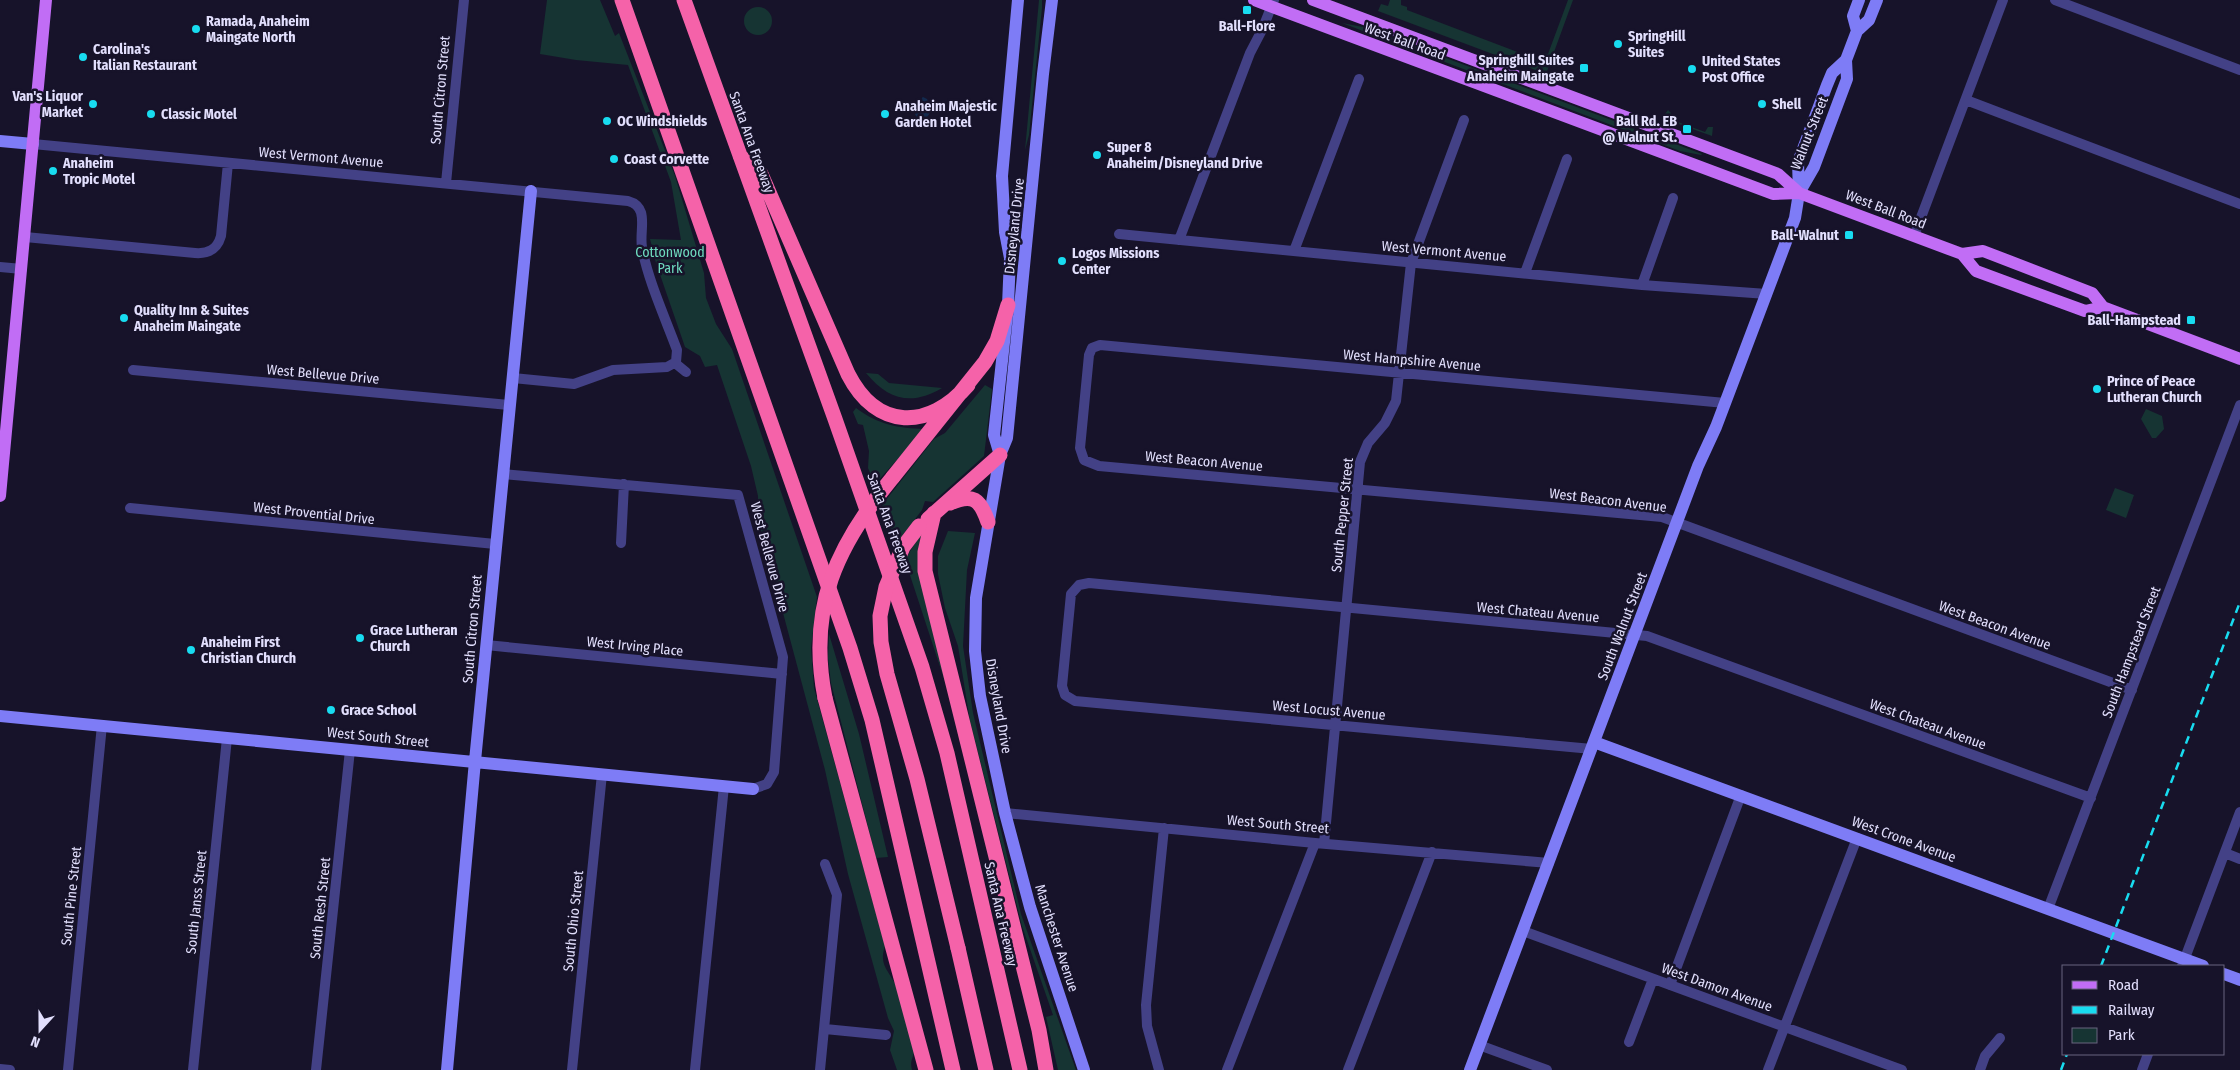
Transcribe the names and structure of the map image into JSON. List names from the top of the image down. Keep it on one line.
{"streets":{"highway":["Santa Ana Freeway"],"main road":["West Ball Road"],"street":["South Citron Street","Walnut Street","West Vermont Avenue","Disneyland Drive","West Hampshire Avenue","West Bellevue Drive","West Beacon Avenue","West Provential Drive","South Pepper Street","West Chateau Avenue","South Walnut Street","West Irving Place","South Hampstead Street","West Locust Avenue","West South Street","West Crone Avenue","South Pine Street","South Janss Street","South Resh Street","South Ohio Street","Manchester Avenue","West Damon Avenue"]},"crossings":[["West Ball Road","Walnut Street"],["West Ball Road","South Walnut Street"],["South Citron Street","West Vermont Avenue"],["South Citron Street","West Bellevue Drive"],["South Citron Street","West Provential Drive"],["South Citron Street","West Irving Place"],["South Citron Street","West South Street"],["Walnut Street","South Walnut Street"],["West Vermont Avenue","South Pepper Street"],["West Vermont Avenue","South Walnut Street"],["Disneyland Drive","West South Street"],["Disneyland Drive","Manchester Avenue"],["West Hampshire Avenue","West Beacon Avenue"],["West Hampshire Avenue","South Pepper Street"],["West Hampshire Avenue","South Walnut Street"],["West Bellevue Drive","West Irving Place"],["West Bellevue Drive","West South Street"],["West Beacon Avenue","South Pepper Street"],["West Beacon Avenue","South Walnut Street"],["West Beacon Avenue","South Hampstead Street"],["South Pepper Street","West Chateau Avenue"],["South Pepper Street","West Locust Avenue"],["South Pepper Street","West South Street"],["West Chateau Avenue","South Walnut Street"],["West Chateau Avenue","South Hampstead Street"],["West Chateau Avenue","West Locust Avenue"],["South Walnut Street","West Locust Avenue"],["South Walnut Street","West South Street"],["South Walnut Street","West Crone Avenue"],["South Walnut Street","West Damon Avenue"],["South Hampstead Street","West Crone Avenue"],["West Locust Avenue","West Crone Avenue"],["West South Street","South Pine Street"],["West South Street","South Janss Street"],["West South Street","South Resh Street"],["West South Street","South Ohio Street"],["West South Street","Manchester Avenue"]],"parks":["Cottonwood Park"],"places":{"transit":["Ball-Flore","Springhill Suites Anaheim Maingate","Ball Rd. EB @ Walnut St.","Ball-Walnut","Ball-Hampstead"],"other":["Ramada, Anaheim Maingate North","SpringHill Suites","Carolina's Italian Restaurant","United States Post Office","Van's Liquor Market","Shell","Classic Motel","Anaheim Majestic Garden Hotel","OC Windshields","Super 8 Anaheim/Disneyland Drive","Coast Corvette","Anaheim Tropic Motel","Logos Missions Center","Quality Inn & Suites Anaheim Maingate","Prince of Peace Lutheran Church","Grace Lutheran Church","Anaheim First Christian Church","Grace School"]},"legend":["Road","Railway","Park"],"north":"bottom"}
